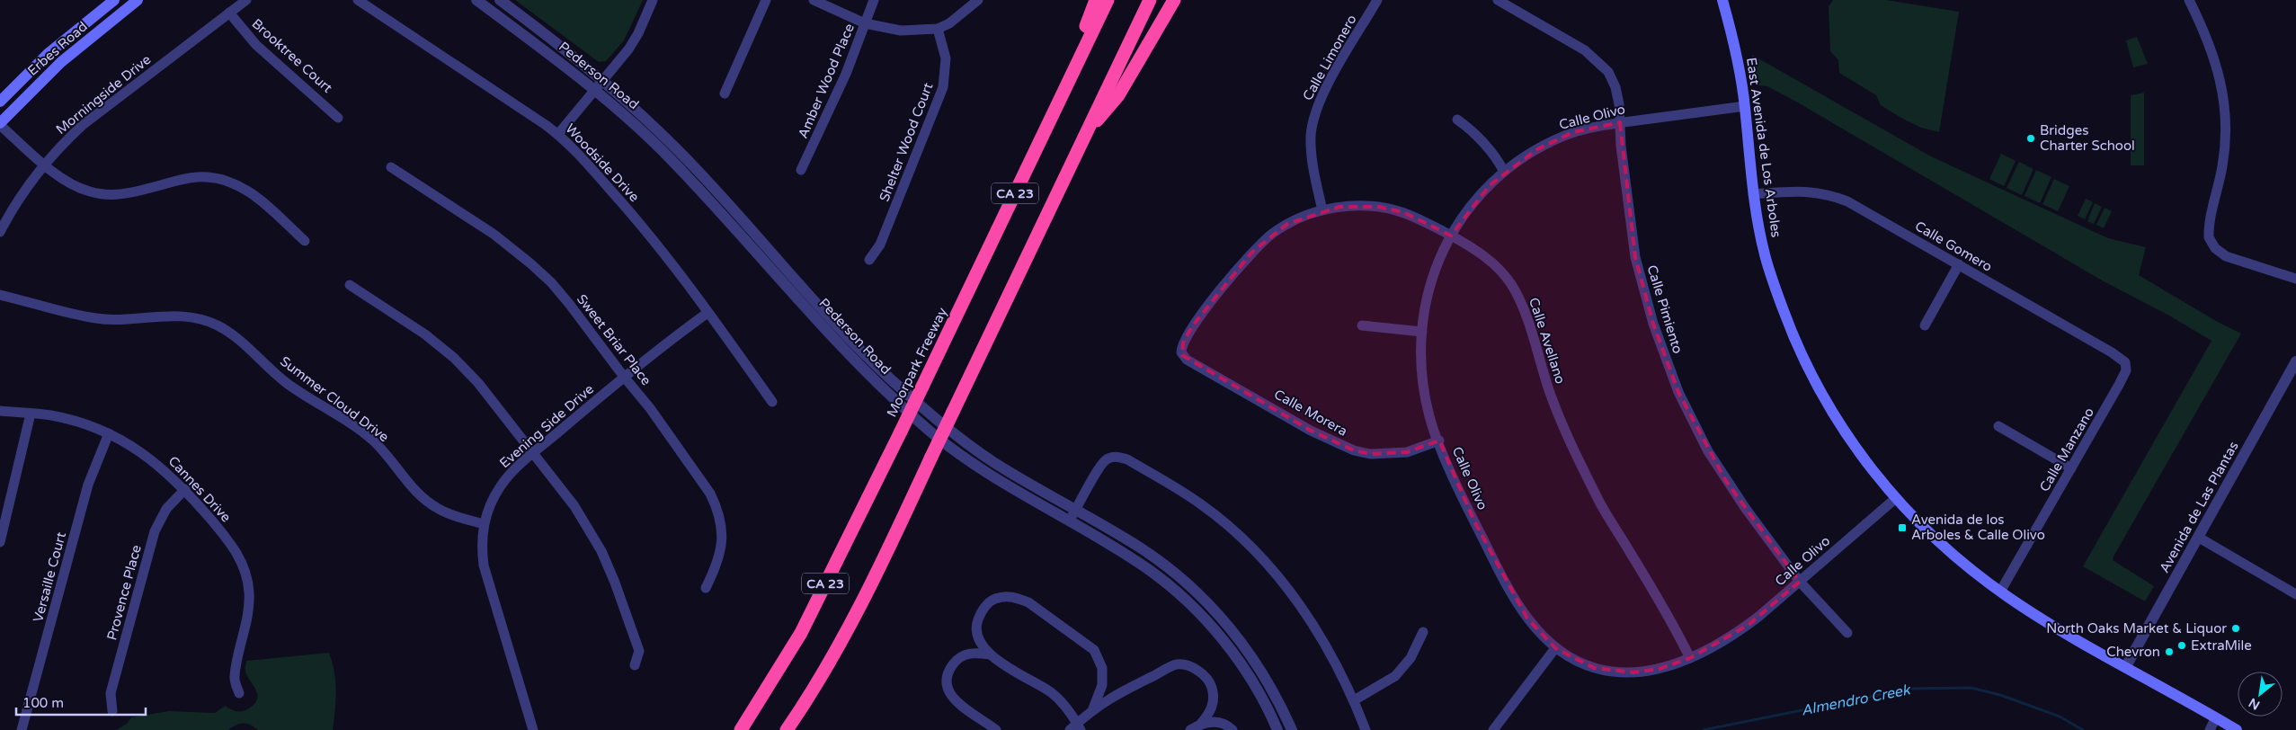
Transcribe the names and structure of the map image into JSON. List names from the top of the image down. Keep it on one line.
{"streets":{"highway":["CA 23","Moorpark Freeway"],"main road":["Erbes Road","East Avenida de Los Arboles"],"street":["Brooktree Court","Calle Limonero","Pederson Road","Amber Wood Place","Morningside Drive","Calle Olivo","Shelter Wood Court","Woodside Drive","Calle Gomero","Calle Pimiento","Sweet Briar Place","Calle Avellano","Summer Cloud Drive","Calle Morera","Evening Side Drive","Calle Manzano","Cannes Drive","Avenida de Las Plantas","Versaille Court","Provence Place"]},"crossings":[["Brooktree Court","Morningside Drive"],["Calle Limonero","Calle Avellano"],["Calle Olivo","East Avenida de Los Arboles"],["Calle Olivo","Calle Pimiento"],["Calle Olivo","Calle Avellano"],["Calle Olivo","Calle Morera"],["East Avenida de Los Arboles","Calle Gomero"],["East Avenida de Los Arboles","Calle Manzano"],["East Avenida de Los Arboles","Avenida de Las Plantas"],["Woodside Drive","Evening Side Drive"],["Calle Gomero","Calle Manzano"],["Sweet Briar Place","Evening Side Drive"],["Calle Avellano","Calle Morera"],["Summer Cloud Drive","Evening Side Drive"],["Cannes Drive","Versaille Court"],["Cannes Drive","Provence Place"]],"water":["Almendro Creek"],"places":{"other":["Bridges Charter School","North Oaks Market & Liquor","ExtraMile","Chevron"],"transit":["Avenida de los Arboles & Calle Olivo"]},"scale_bar":"100 m","north":"bottom left"}
